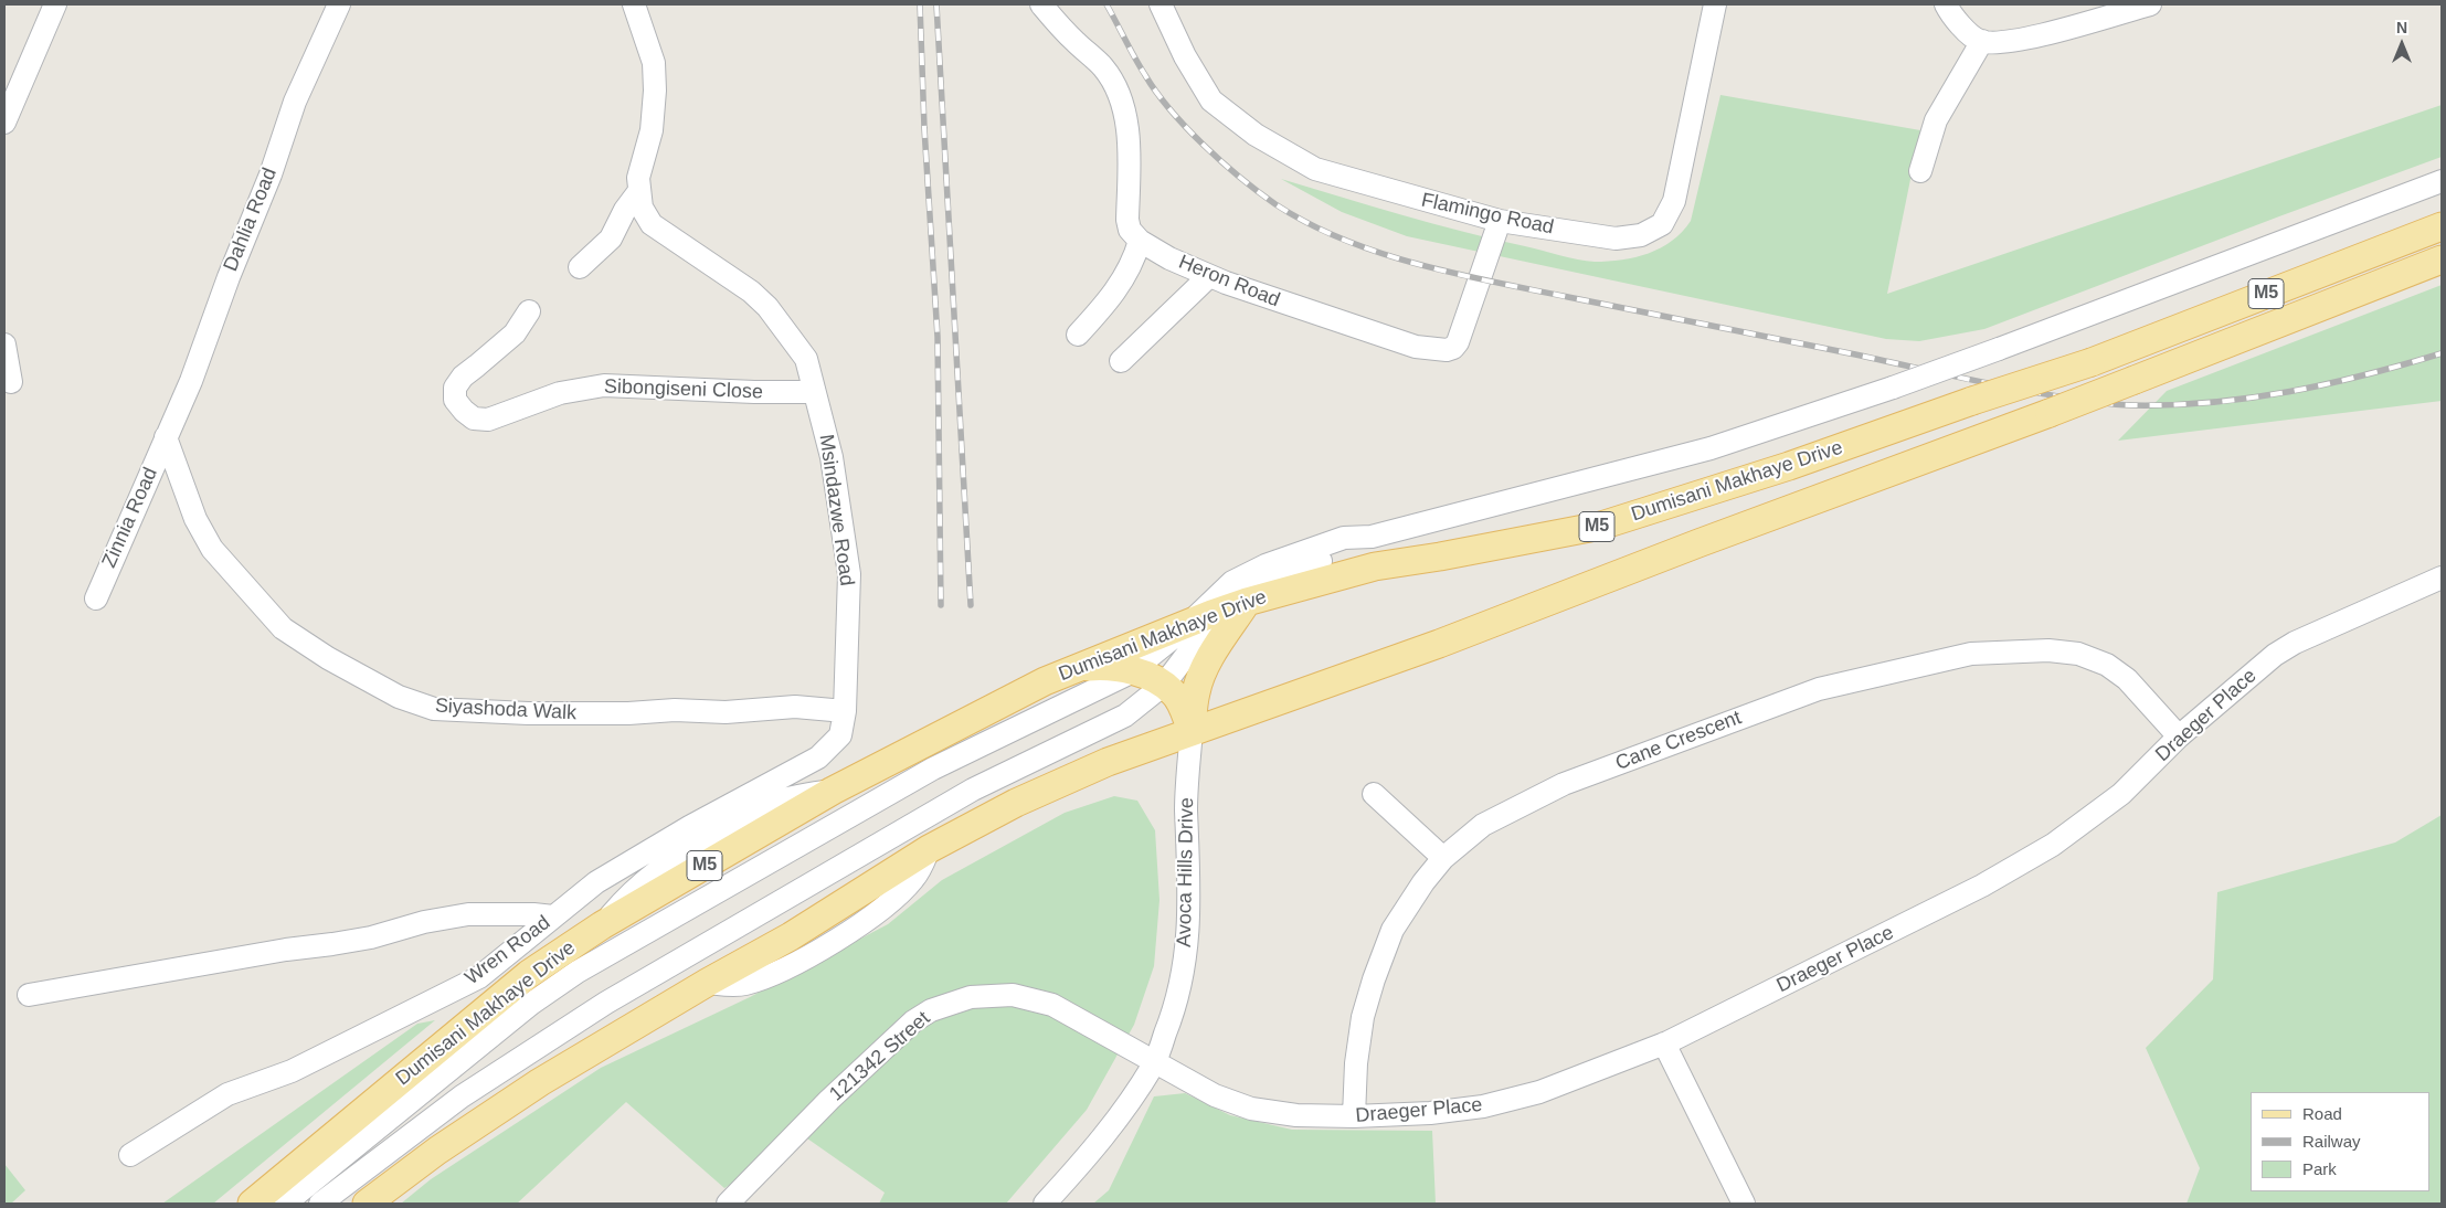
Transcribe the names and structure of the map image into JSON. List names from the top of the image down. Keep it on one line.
{"streets":{"main road":["M5","Dumisani Makhaye Drive"],"street":["Flamingo Road","Dahlia Road","Heron Road","Sibongiseni Close","Msindazwe Road","Zinnia Road","Siyashoda Walk","Draeger Place","Cane Crescent","Avoca Hills Drive","Wren Road","121342 Street"]},"crossings":[["Flamingo Road","Heron Road"],["Dahlia Road","Zinnia Road"],["Dahlia Road","Siyashoda Walk"],["Sibongiseni Close","Msindazwe Road"],["Dumisani Makhaye Drive","Avoca Hills Drive"],["Msindazwe Road","Siyashoda Walk"],["Msindazwe Road","Wren Road"],["Zinnia Road","Siyashoda Walk"],["Draeger Place","Cane Crescent"],["Draeger Place","Avoca Hills Drive"],["Draeger Place","121342 Street"],["Avoca Hills Drive","121342 Street"]],"legend":["Road","Railway","Park"],"north":"top"}
